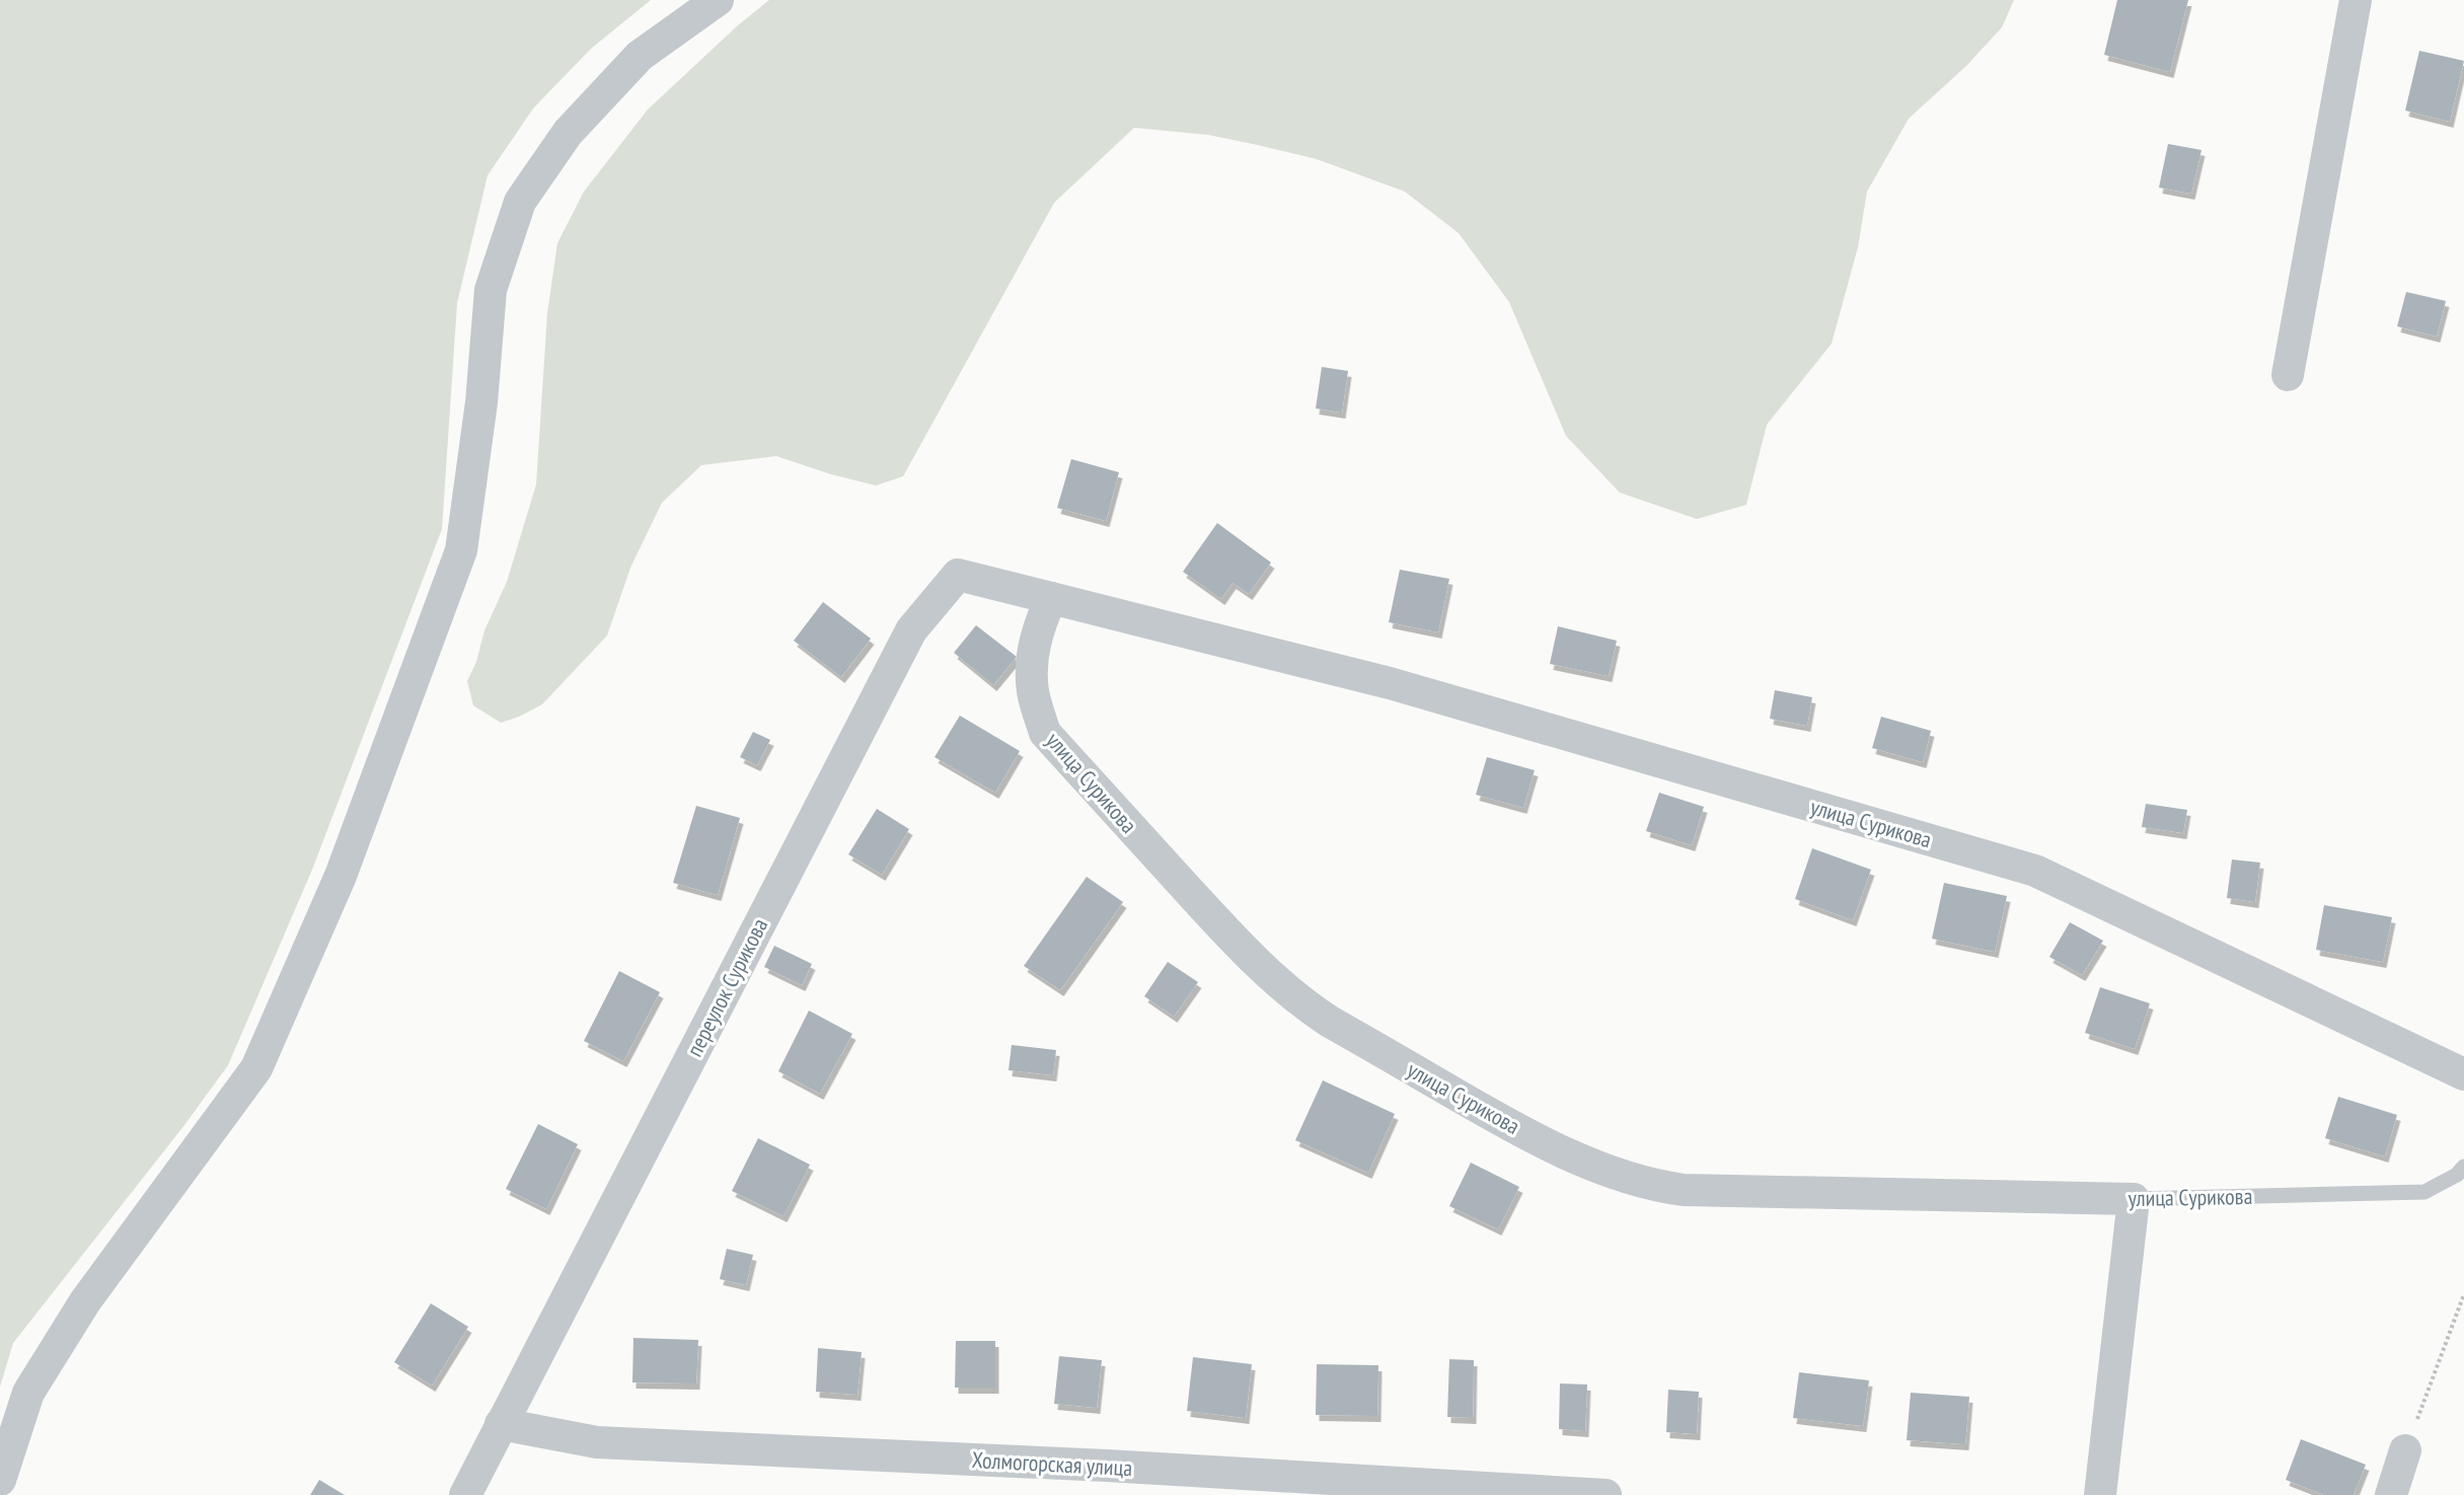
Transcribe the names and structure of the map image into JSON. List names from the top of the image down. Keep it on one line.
{"streets":{"street":["улица Сурикова","переулок Сурикова","Холмогорская улица"]},"crossings":[["улица Сурикова","переулок Сурикова"],["переулок Сурикова","Холмогорская улица"]]}
